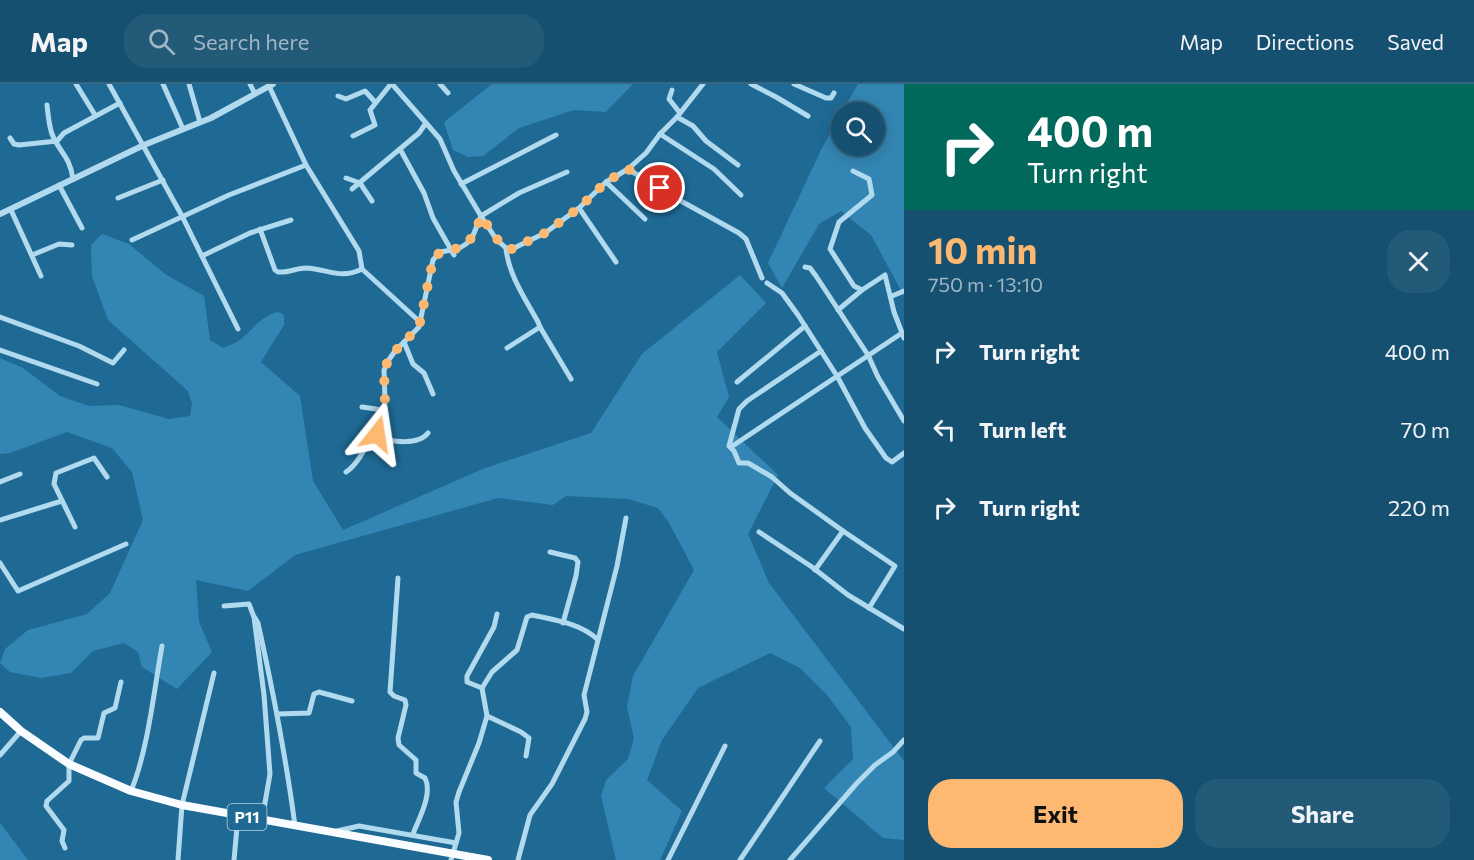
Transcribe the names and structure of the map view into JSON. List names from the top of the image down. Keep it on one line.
{"streets":{"main road":["P11"]},"page":{"header":"Map","search":"Search here","nav":["Map","Directions","Saved"],"turn":["400 m","Turn right"],"heading":["10 min","750 m · 13:10"],"list":[{"name":"Turn right","value":"400 m"},{"name":"Turn left","value":"70 m"},{"name":"Turn right","value":"220 m"}],"buttons":["Exit","Share"]}}
